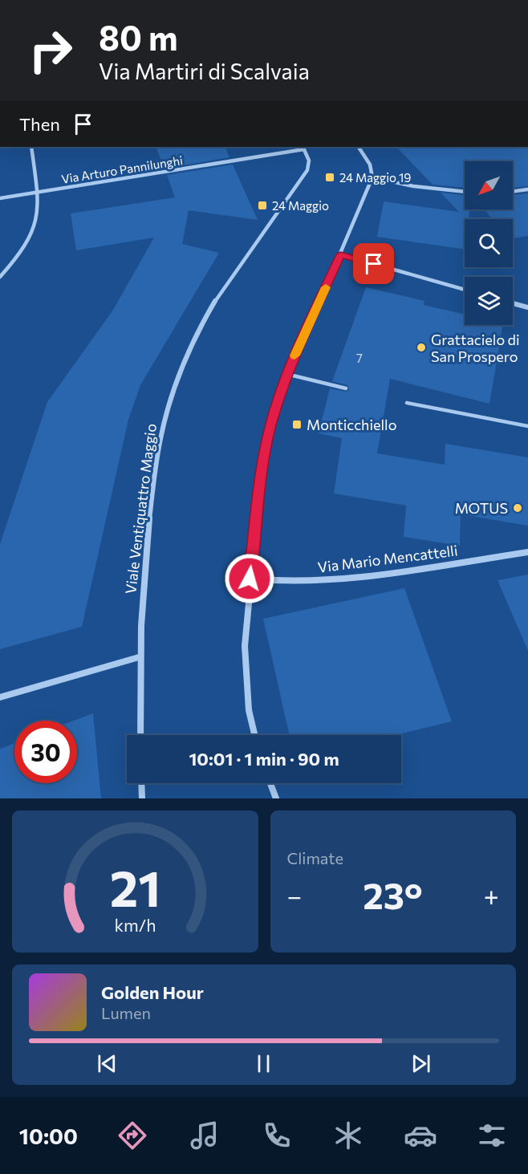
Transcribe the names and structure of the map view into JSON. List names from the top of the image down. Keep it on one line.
{"streets":{"street":["Via Arturo Pannilunghi","Viale Ventiquattro Maggio","Via Mario Mencattelli"]},"crossings":[["Via Arturo Pannilunghi","Viale Ventiquattro Maggio"]],"places":{"transit":["24 Maggio 19","24 Maggio","Monticchiello"],"other":["Grattacielo di San Prospero","MOTUS"]},"house_numbers":["7"],"north":"bottom left","page":{"turn":["80 m","Via Martiri di Scalvaia"],"then":"Then","limit":"30","trip":"10:01 · 1 min · 90 m","tile":"Climate","heat":["−","23°","+"],"song":["Golden Hour","Lumen"],"tabs":"10:00","gauge":["21","km/h"]}}
